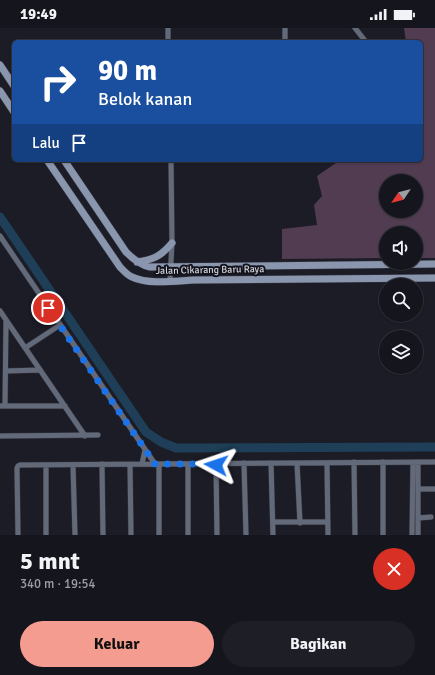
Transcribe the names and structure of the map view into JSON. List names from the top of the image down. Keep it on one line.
{"streets":{"main road":["Jalan Cikarang Baru Raya"]},"north":"bottom left","page":{"status":"19:49","turn":["90 m","Belok kanan"],"then":"Lalu","heading":["5 mnt","340 m · 19:54"],"buttons":["Keluar","Bagikan"]}}
